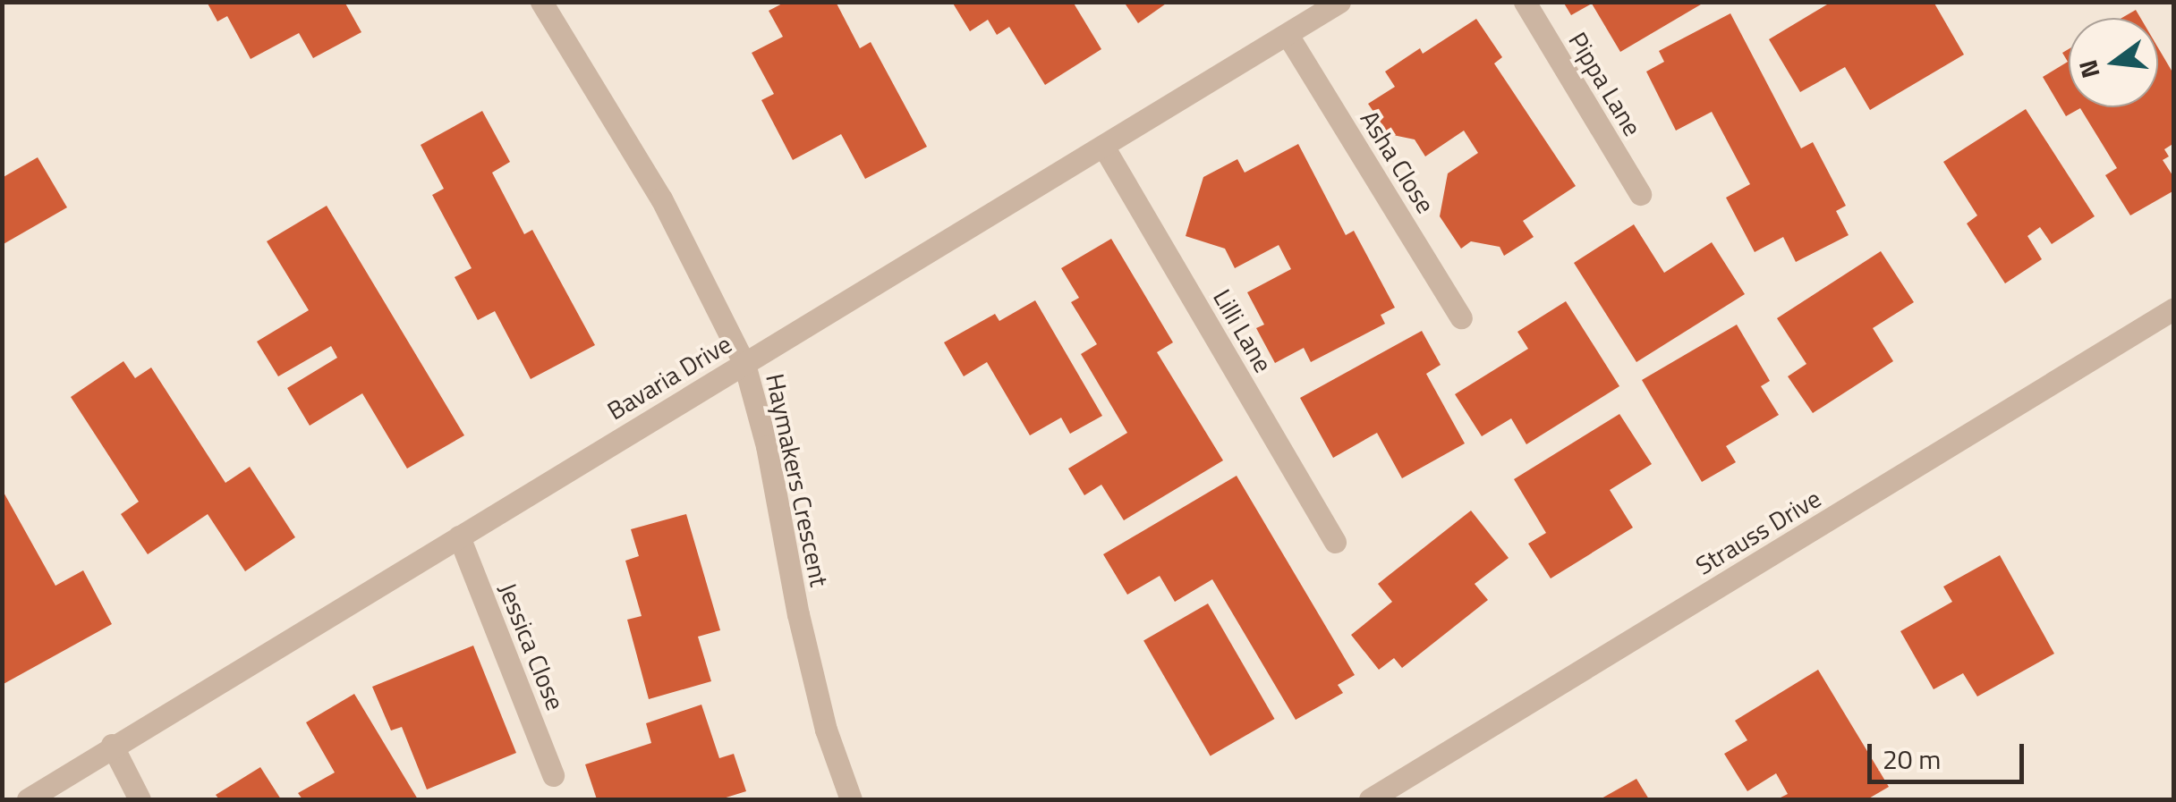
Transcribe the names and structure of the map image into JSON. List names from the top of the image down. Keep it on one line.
{"streets":{"street":["Pippa Lane","Asha Close","Lilli Lane","Bavaria Drive","Haymakers Crescent","Strauss Drive","Jessica Close"]},"crossings":[["Asha Close","Bavaria Drive"],["Lilli Lane","Bavaria Drive"],["Bavaria Drive","Haymakers Crescent"],["Bavaria Drive","Jessica Close"]],"scale_bar":"20 m","north":"left"}
